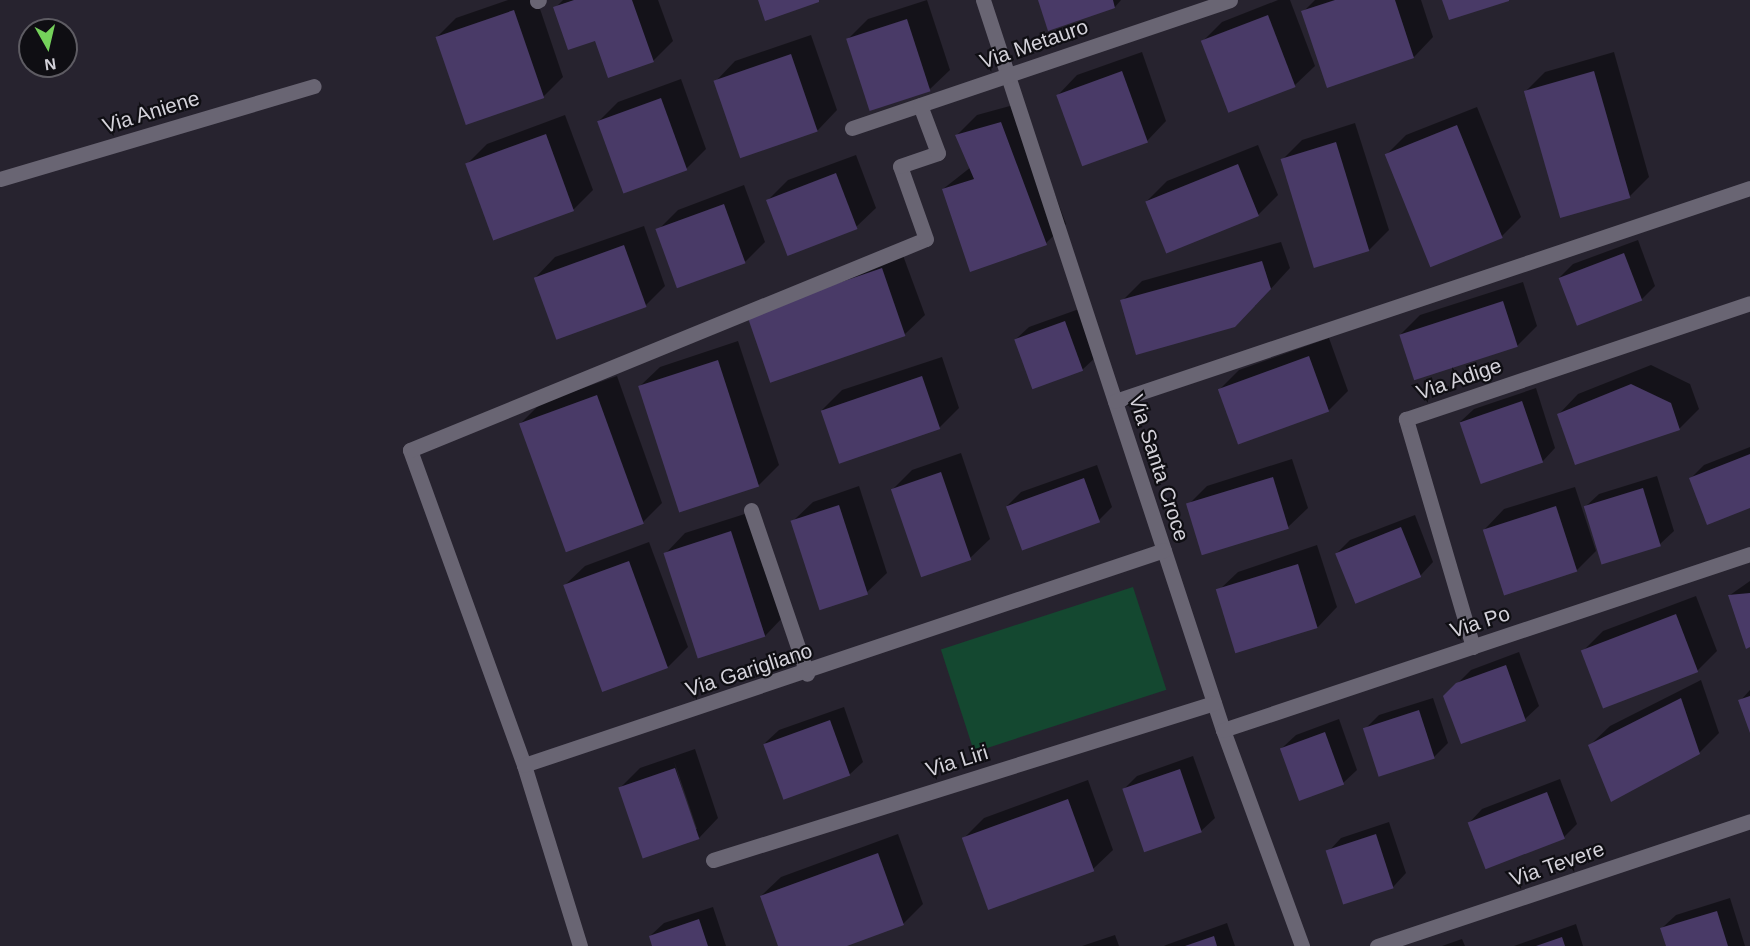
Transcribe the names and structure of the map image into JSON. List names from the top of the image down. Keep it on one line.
{"streets":{"street":["Via Metauro","Via Aniene","Via Adige","Via Santa Croce","Via Po","Via Garigliano","Via Liri","Via Tevere"]},"crossings":[["Via Metauro","Via Santa Croce"],["Via Adige","Via Po"],["Via Santa Croce","Via Po"],["Via Santa Croce","Via Garigliano"],["Via Santa Croce","Via Liri"]],"north":"bottom"}
